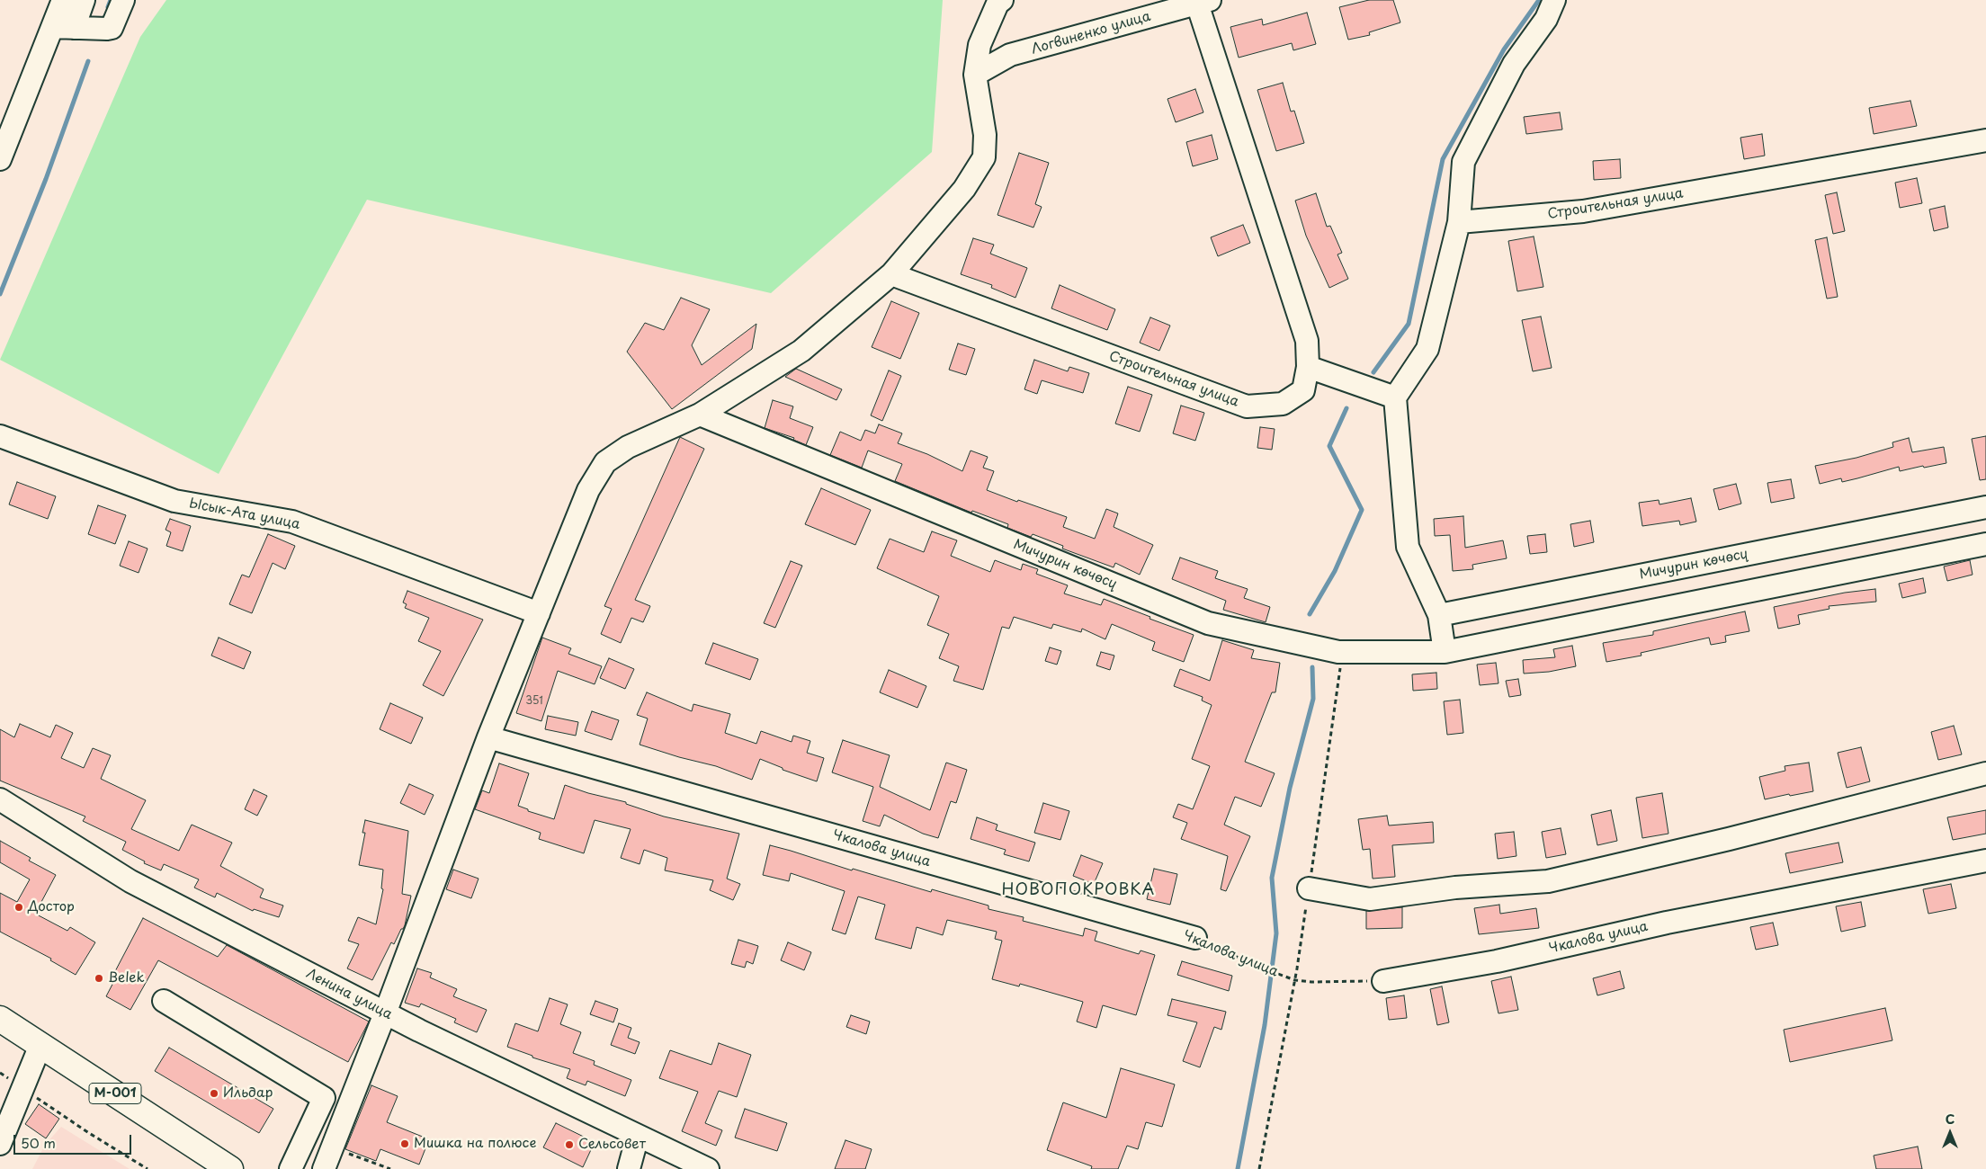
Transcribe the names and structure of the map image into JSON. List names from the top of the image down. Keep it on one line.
{"streets":{"main road":["М-001"],"street":["Логвиненко улица","Строительная улица","Ысык-Ата улица","Мичурин көчөсү","Чкалова улица","Ленина улица"]},"crossings":[["Логвиненко улица","Строительная улица"]],"districts":["НОВОПОКРОВКА"],"places":["Достор","Belek","Ильдар","Мишка на полюсе","Сельсовет"],"house_numbers":["351"],"scale_bar":"50 m","north":"top"}
